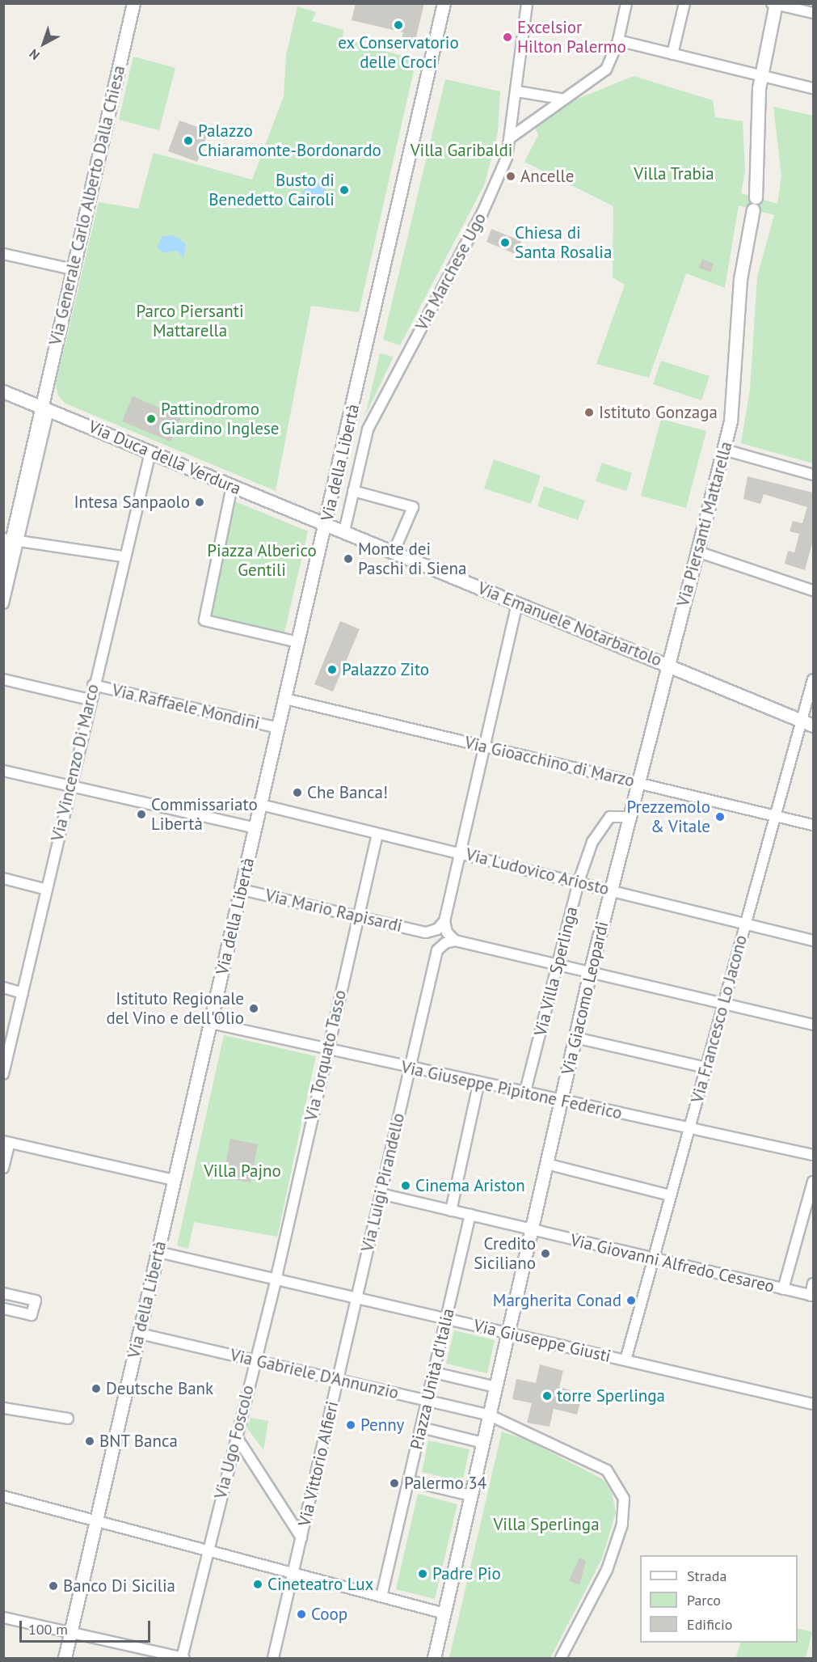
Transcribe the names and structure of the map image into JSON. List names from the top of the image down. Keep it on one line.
{"streets":{"street":["Via Generale Carlo Alberto Dalla Chiesa","Via Marchese Ugo","Via Duca della Verdura","Via della Libertà","Via Piersanti Mattarella","Via Emanuele Notarbartolo","Via Raffaele Mondini","Via Gioacchino di Marzo","Via Vincenzo Di Marco","Via Ludovico Ariosto","Via Mario Rapisardi","Via Villa Sperlinga","Via Giacomo Leopardi","Via Francesco Lo Jacono","Via Torquato Tasso","Via Giuseppe Pipitone Federico","Via Luigi Pirandello","Via Giovanni Alfredo Cesareo","Via Giuseppe Giusti","Via Gabriele D'Annunzio","Piazza Unità d'Italia","Via Ugo Foscolo","Via Vittorio Alfieri"]},"crossings":[["Via Generale Carlo Alberto Dalla Chiesa","Via Duca della Verdura"],["Via Marchese Ugo","Via Emanuele Notarbartolo"],["Via Duca della Verdura","Via della Libertà"],["Via Duca della Verdura","Via Emanuele Notarbartolo"],["Via Duca della Verdura","Via Vincenzo Di Marco"],["Via della Libertà","Via Emanuele Notarbartolo"],["Via della Libertà","Via Raffaele Mondini"],["Via della Libertà","Via Gioacchino di Marzo"],["Via della Libertà","Via Ludovico Ariosto"],["Via della Libertà","Via Mario Rapisardi"],["Via della Libertà","Via Giuseppe Pipitone Federico"],["Via della Libertà","Via Giuseppe Giusti"],["Via della Libertà","Via Gabriele D'Annunzio"],["Via Piersanti Mattarella","Via Emanuele Notarbartolo"],["Via Piersanti Mattarella","Via Giacomo Leopardi"],["Via Emanuele Notarbartolo","Via Giacomo Leopardi"],["Via Emanuele Notarbartolo","Via Francesco Lo Jacono"],["Via Raffaele Mondini","Via Vincenzo Di Marco"],["Via Gioacchino di Marzo","Via Giacomo Leopardi"],["Via Gioacchino di Marzo","Via Francesco Lo Jacono"],["Via Ludovico Ariosto","Via Villa Sperlinga"],["Via Ludovico Ariosto","Via Giacomo Leopardi"],["Via Ludovico Ariosto","Via Francesco Lo Jacono"],["Via Ludovico Ariosto","Via Torquato Tasso"],["Via Mario Rapisardi","Via Torquato Tasso"],["Via Villa Sperlinga","Via Giacomo Leopardi"],["Via Villa Sperlinga","Via Giuseppe Pipitone Federico"],["Via Giacomo Leopardi","Via Giuseppe Pipitone Federico"],["Via Giacomo Leopardi","Via Giovanni Alfredo Cesareo"],["Via Giacomo Leopardi","Via Giuseppe Giusti"],["Via Francesco Lo Jacono","Via Giuseppe Pipitone Federico"],["Via Francesco Lo Jacono","Via Giovanni Alfredo Cesareo"],["Via Francesco Lo Jacono","Via Giuseppe Giusti"],["Via Torquato Tasso","Via Giuseppe Pipitone Federico"],["Via Torquato Tasso","Via Giuseppe Giusti"],["Via Torquato Tasso","Via Ugo Foscolo"],["Via Giuseppe Pipitone Federico","Via Luigi Pirandello"],["Via Luigi Pirandello","Via Giovanni Alfredo Cesareo"],["Via Luigi Pirandello","Via Giuseppe Giusti"],["Via Luigi Pirandello","Via Vittorio Alfieri"],["Via Giovanni Alfredo Cesareo","Piazza Unità d'Italia"],["Via Giuseppe Giusti","Piazza Unità d'Italia"],["Via Giuseppe Giusti","Via Ugo Foscolo"],["Via Giuseppe Giusti","Via Vittorio Alfieri"],["Via Gabriele D'Annunzio","Piazza Unità d'Italia"],["Via Gabriele D'Annunzio","Via Ugo Foscolo"],["Via Gabriele D'Annunzio","Via Vittorio Alfieri"]],"parks":["Villa Garibaldi","Villa Trabia","Parco Piersanti Mattarella","Piazza Alberico Gentili","Villa Pajno","Villa Sperlinga"],"places":["ex Conservatorio delle Croci","Excelsior Hilton Palermo","Palazzo Chiaramonte-Bordonardo","Ancelle","Busto di Benedetto Cairoli","Chiesa di Santa Rosalia","Istituto Gonzaga","Pattinodromo Giardino Inglese","Intesa Sanpaolo","Monte dei Paschi di Siena","Palazzo Zito","Che Banca!","Commissariato Libertà","Prezzemolo & Vitale","Istituto Regionale del Vino e dell'Olio","Cinema Ariston","Credito Siciliano","Margherita Conad","Deutsche Bank","torre Sperlinga","Penny","BNT Banca","Palermo 34","Padre Pio","Cineteatro Lux","Banco Di Sicilia","Coop"],"legend":["Strada","Parco","Edificio"],"scale_bar":"100 m","north":"bottom left"}
